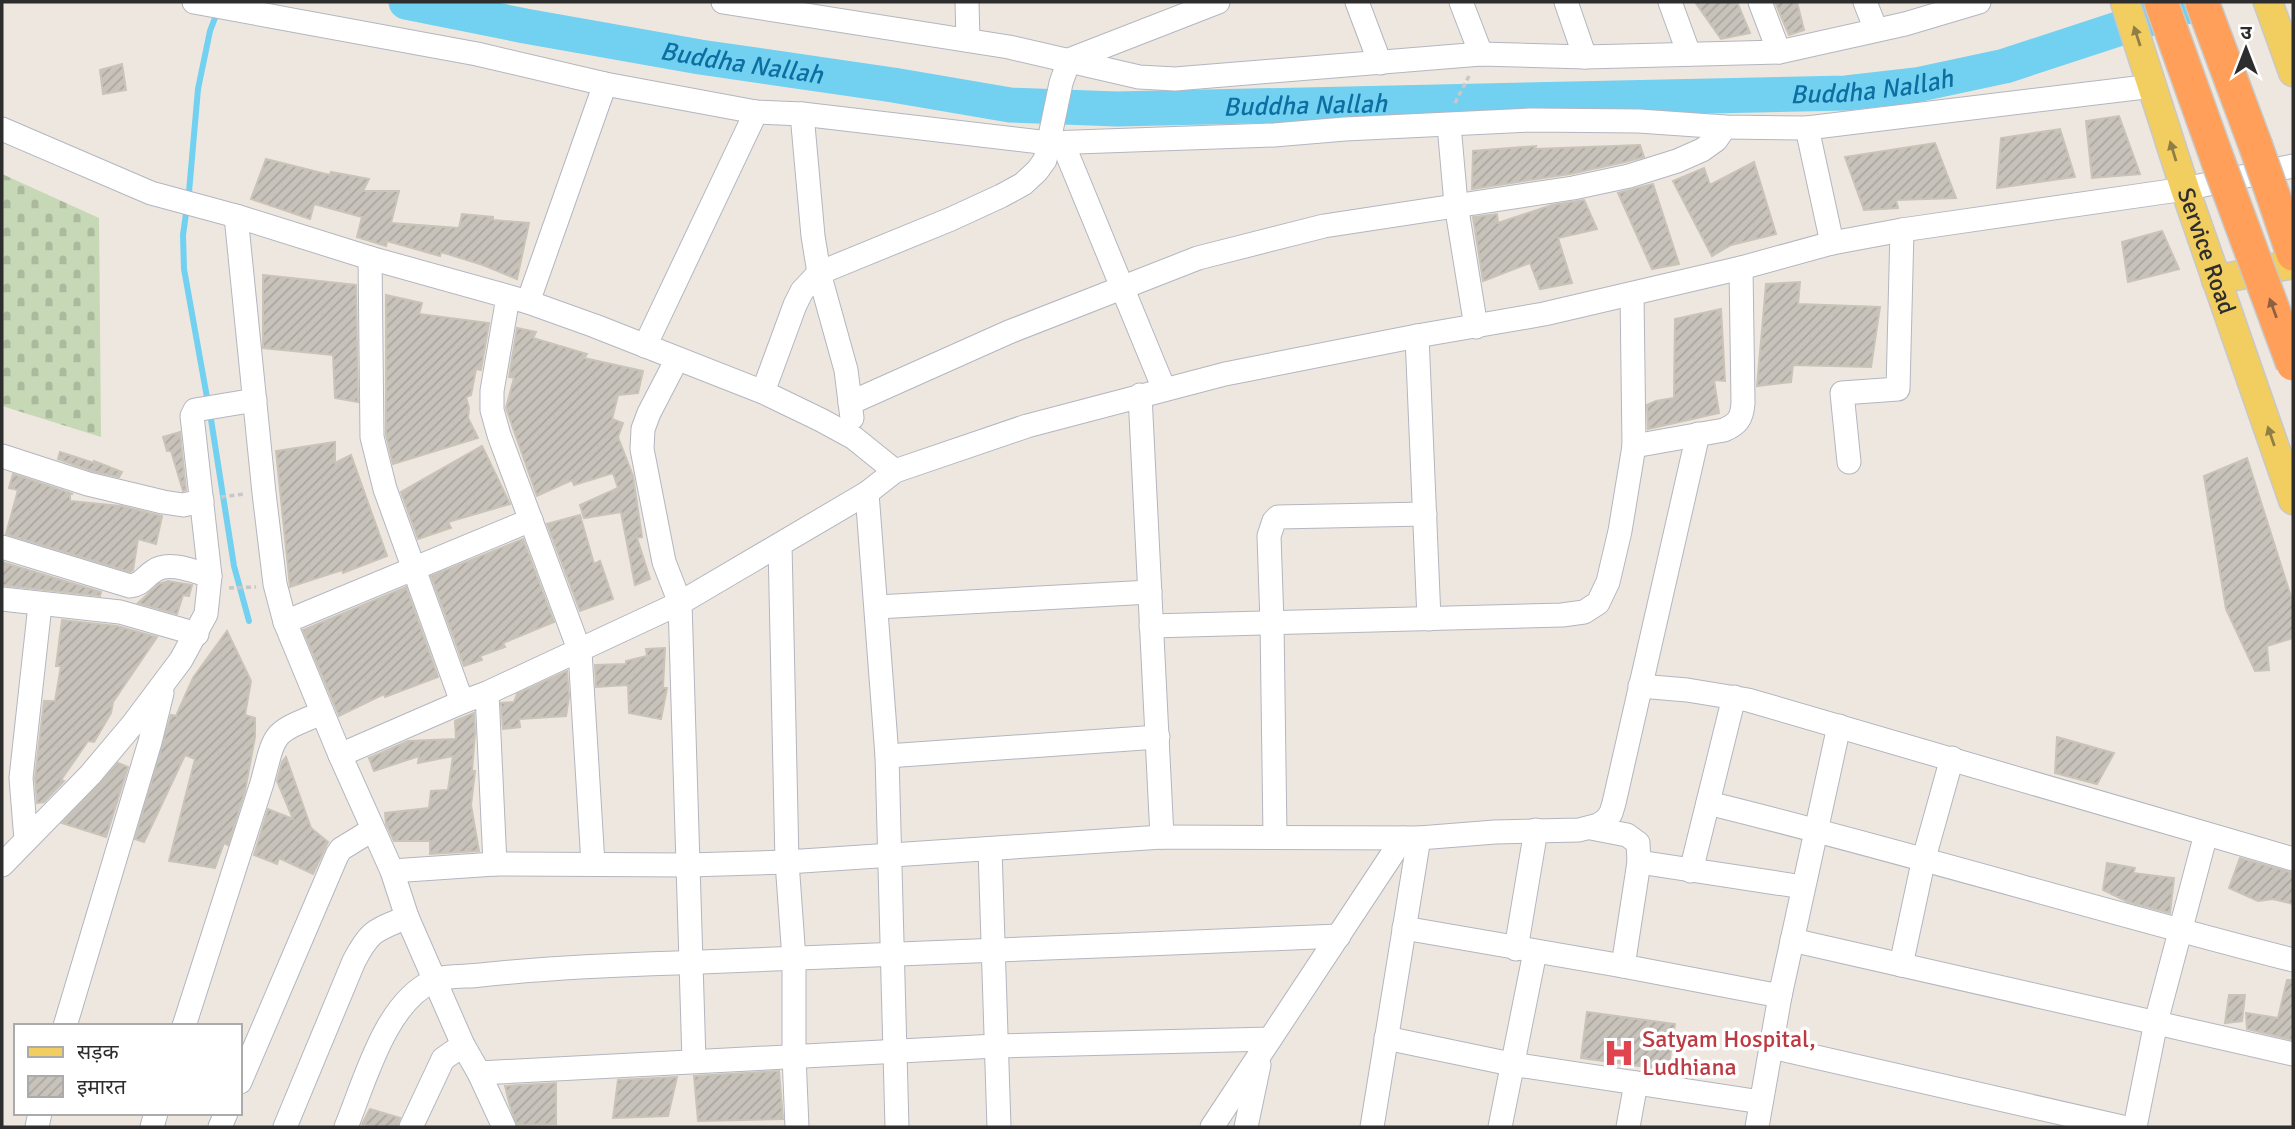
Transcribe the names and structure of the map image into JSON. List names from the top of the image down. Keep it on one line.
{"streets":{"main road":["Service Road"]},"one_way":["Service Road"],"water":["Buddha Nallah"],"places":{"hospital":["Satyam Hospital, Ludhiana"]},"legend":["सड़क","इमारत"],"north":"top"}
